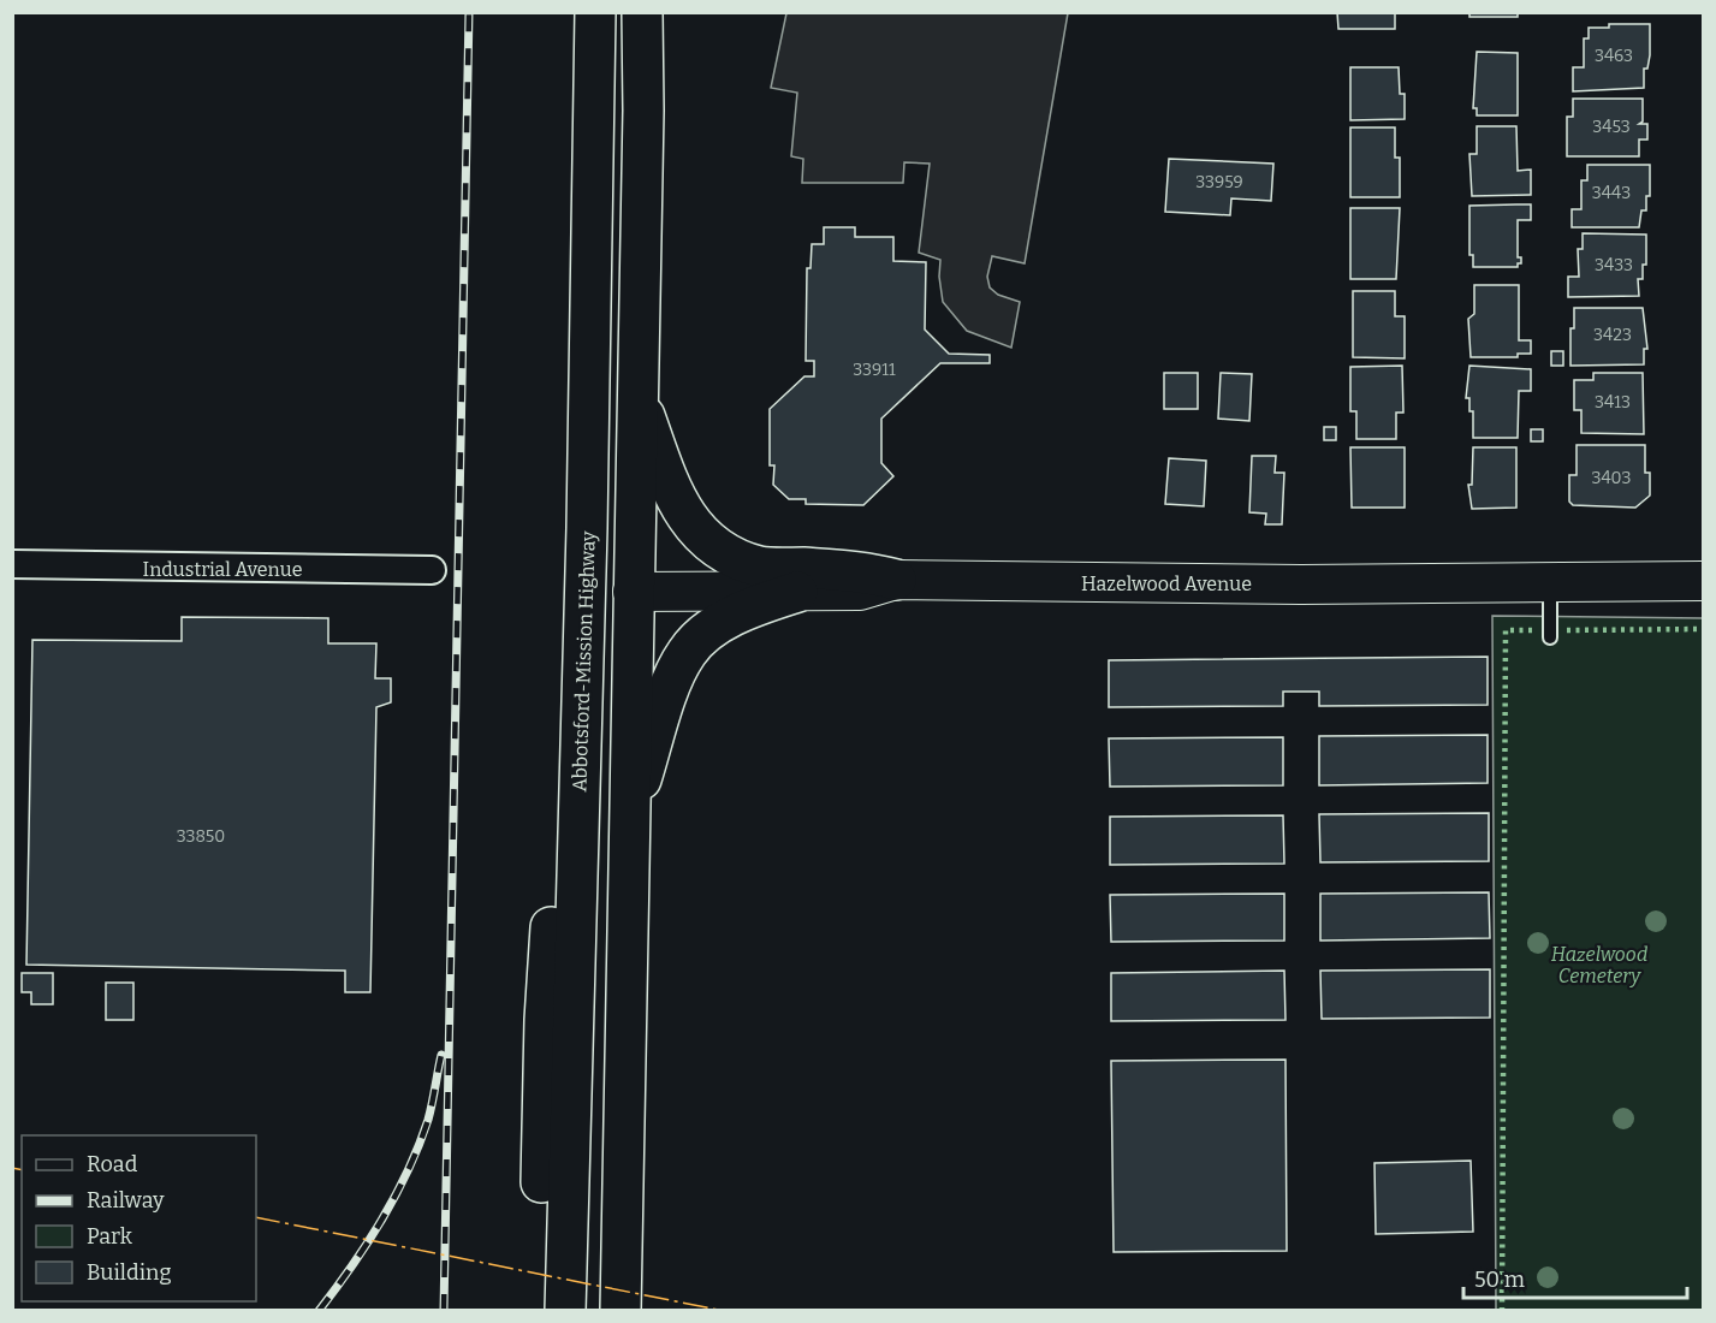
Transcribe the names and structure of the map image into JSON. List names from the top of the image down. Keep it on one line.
{"streets":{"highway":["Abbotsford-Mission Highway"],"street":["Industrial Avenue","Hazelwood Avenue"]},"parks":["Hazelwood Cemetery"],"house_numbers":["3463","3453","33959","3443","3433","3423","33911","3413","3403","33850"],"legend":["Road","Railway","Park","Building"],"scale_bar":"50 m"}
